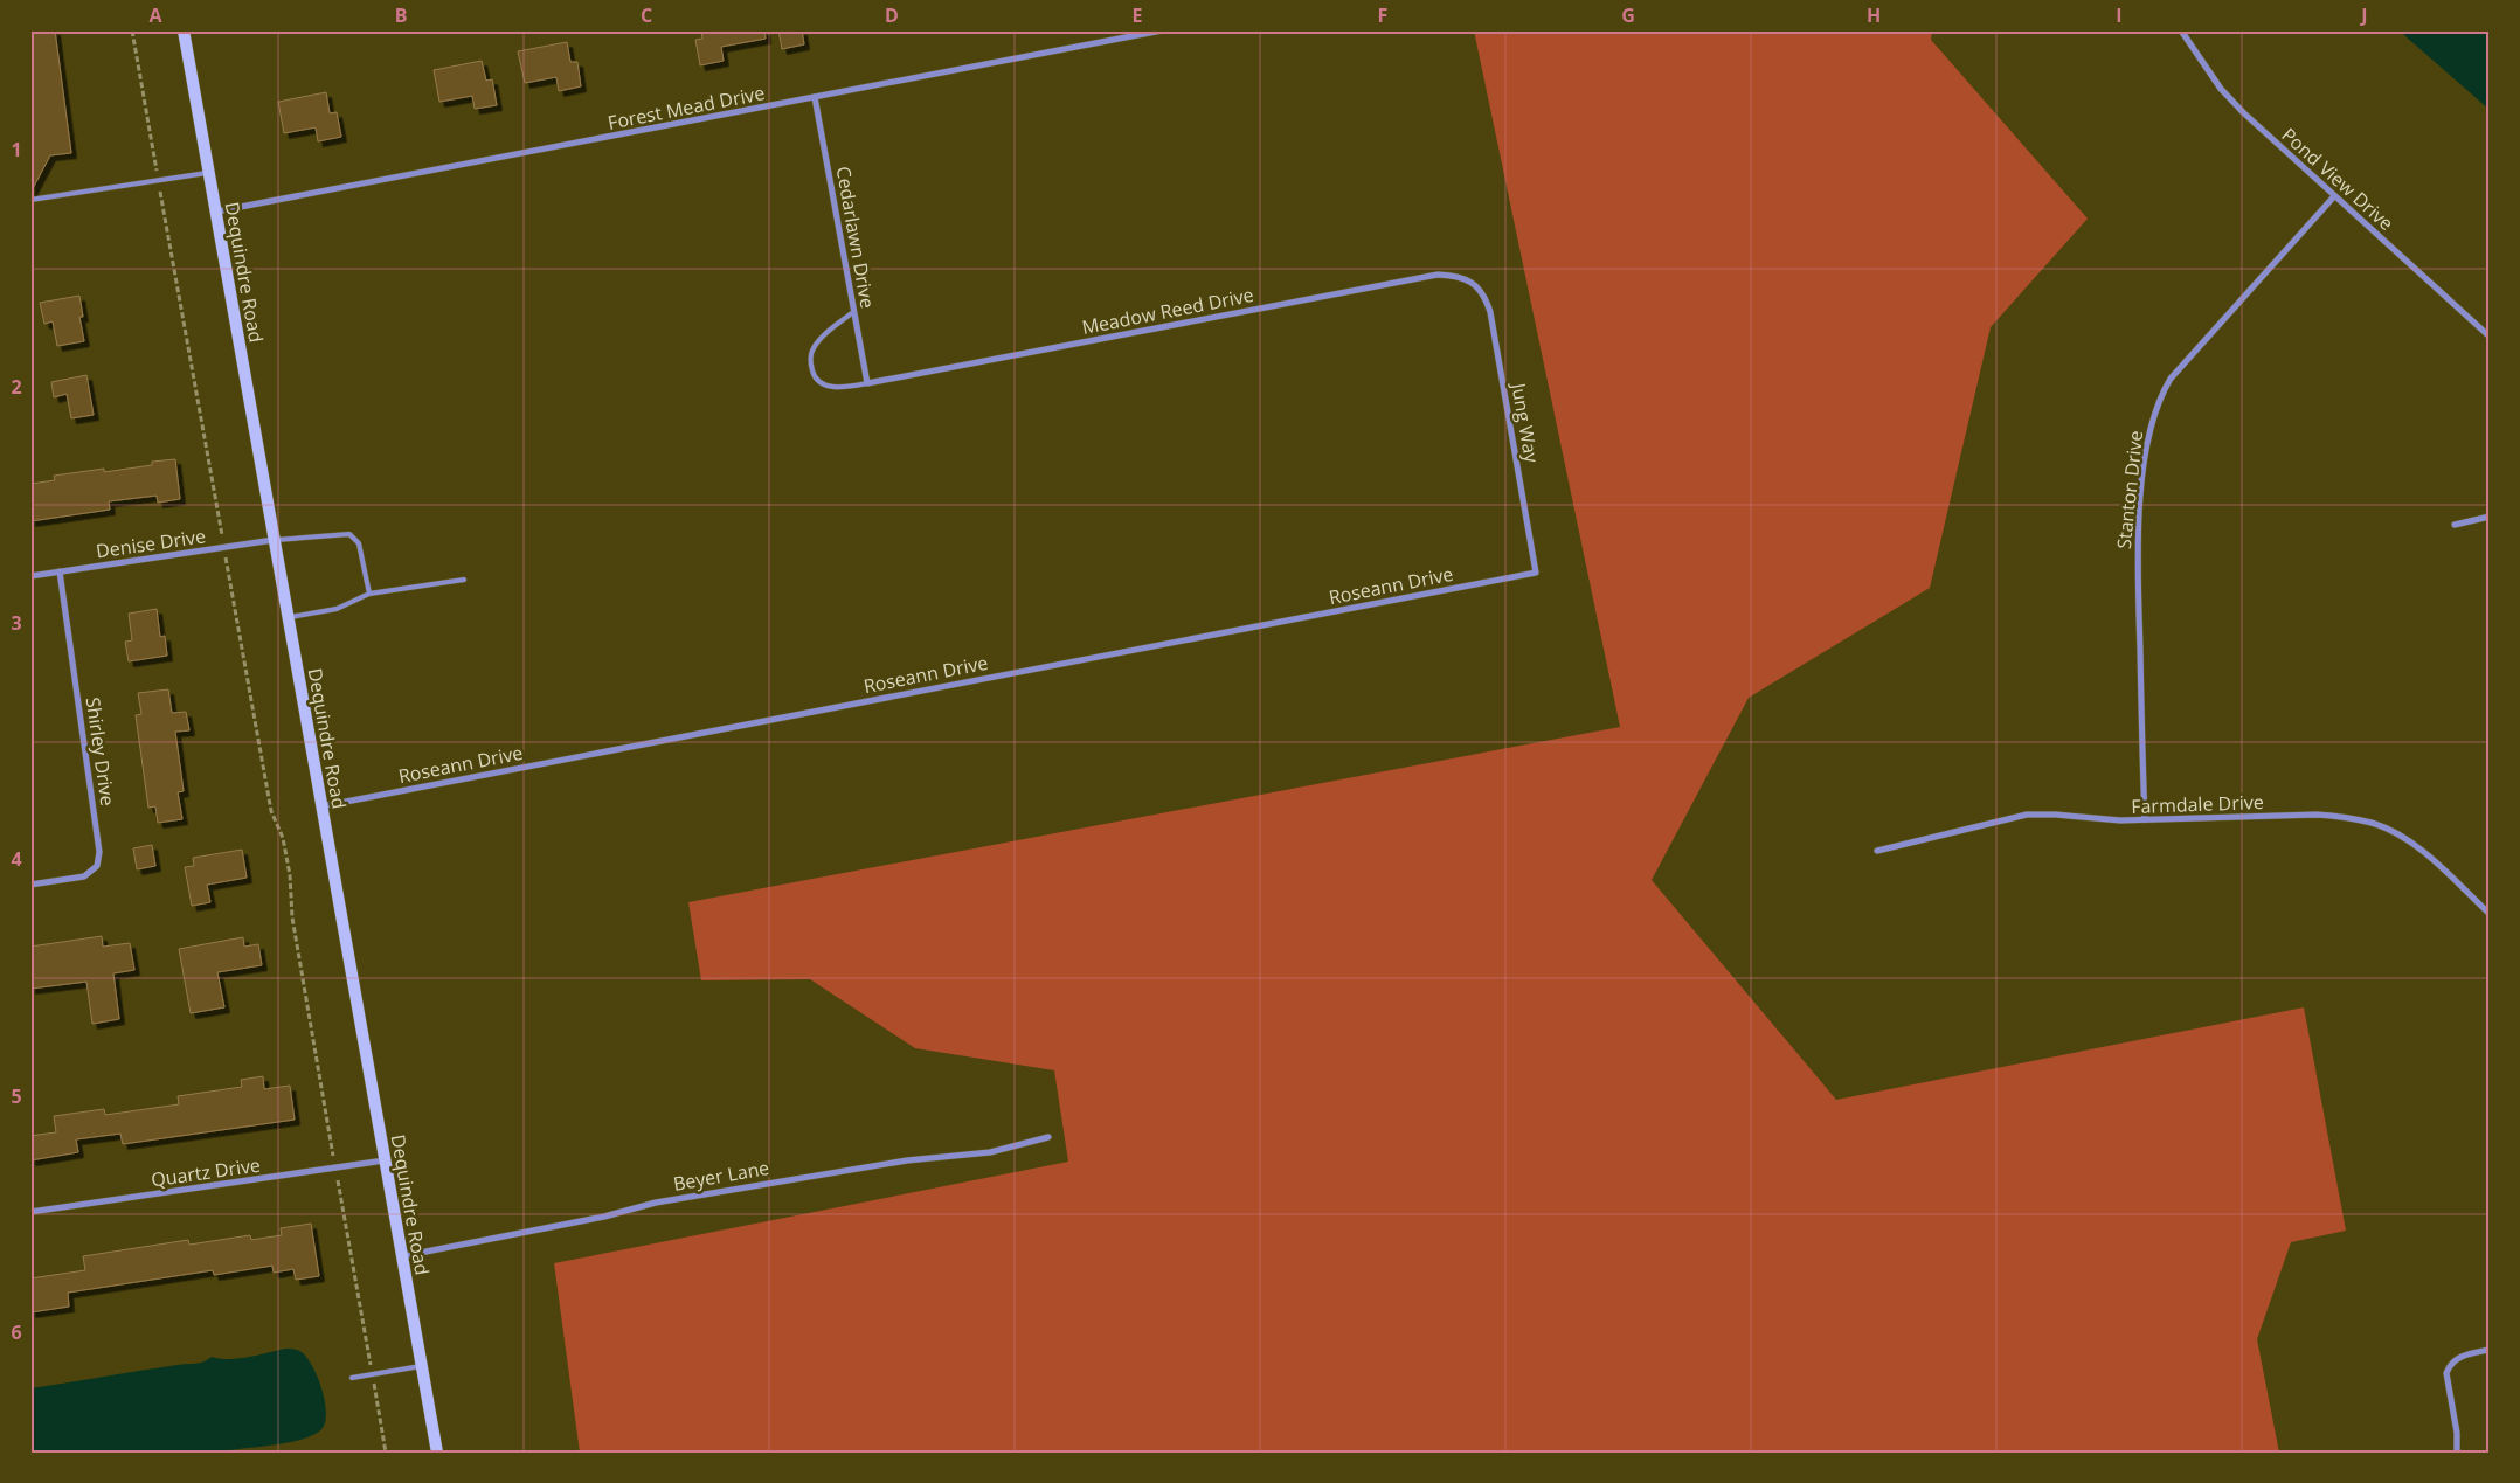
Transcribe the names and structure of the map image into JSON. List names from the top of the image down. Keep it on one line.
{"streets":{"main road":["Dequindre Road"],"street":["Forest Mead Drive","Pond View Drive","Cedarlawn Drive","Meadow Reed Drive","Jung Way","Stanton Drive","Denise Drive","Roseann Drive","Shirley Drive","Farmdale Drive","Quartz Drive","Beyer Lane"]},"crossings":[["Forest Mead Drive","Cedarlawn Drive"],["Forest Mead Drive","Dequindre Road"],["Pond View Drive","Stanton Drive"],["Cedarlawn Drive","Meadow Reed Drive"],["Dequindre Road","Denise Drive"],["Dequindre Road","Roseann Drive"],["Dequindre Road","Quartz Drive"],["Dequindre Road","Beyer Lane"],["Meadow Reed Drive","Jung Way"],["Jung Way","Roseann Drive"],["Stanton Drive","Farmdale Drive"],["Denise Drive","Shirley Drive"]],"grid":{"columns":["A","B","C","D","E","F","G","H","I","J"],"rows":["1","2","3","4","5","6"]}}
